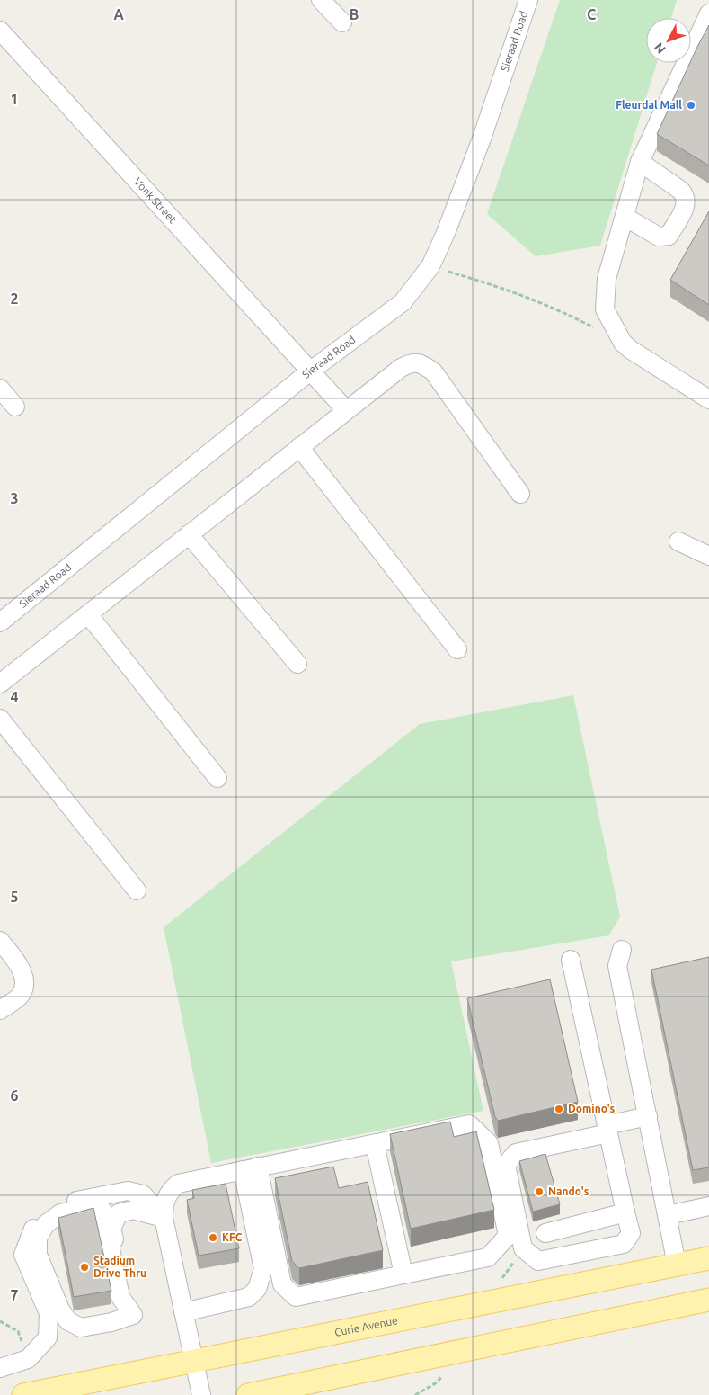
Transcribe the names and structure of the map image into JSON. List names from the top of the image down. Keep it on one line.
{"streets":{"main road":["Curie Avenue"],"street":["Sieraad Road","Vonk Street"]},"crossings":[["Sieraad Road","Vonk Street"]],"places":["Fleurdal Mall","Domino's","Nando's","KFC","Stadium Drive Thru"],"north":"bottom left","grid":{"columns":["A","B","C"],"rows":["1","2","3","4","5","6","7"]}}
